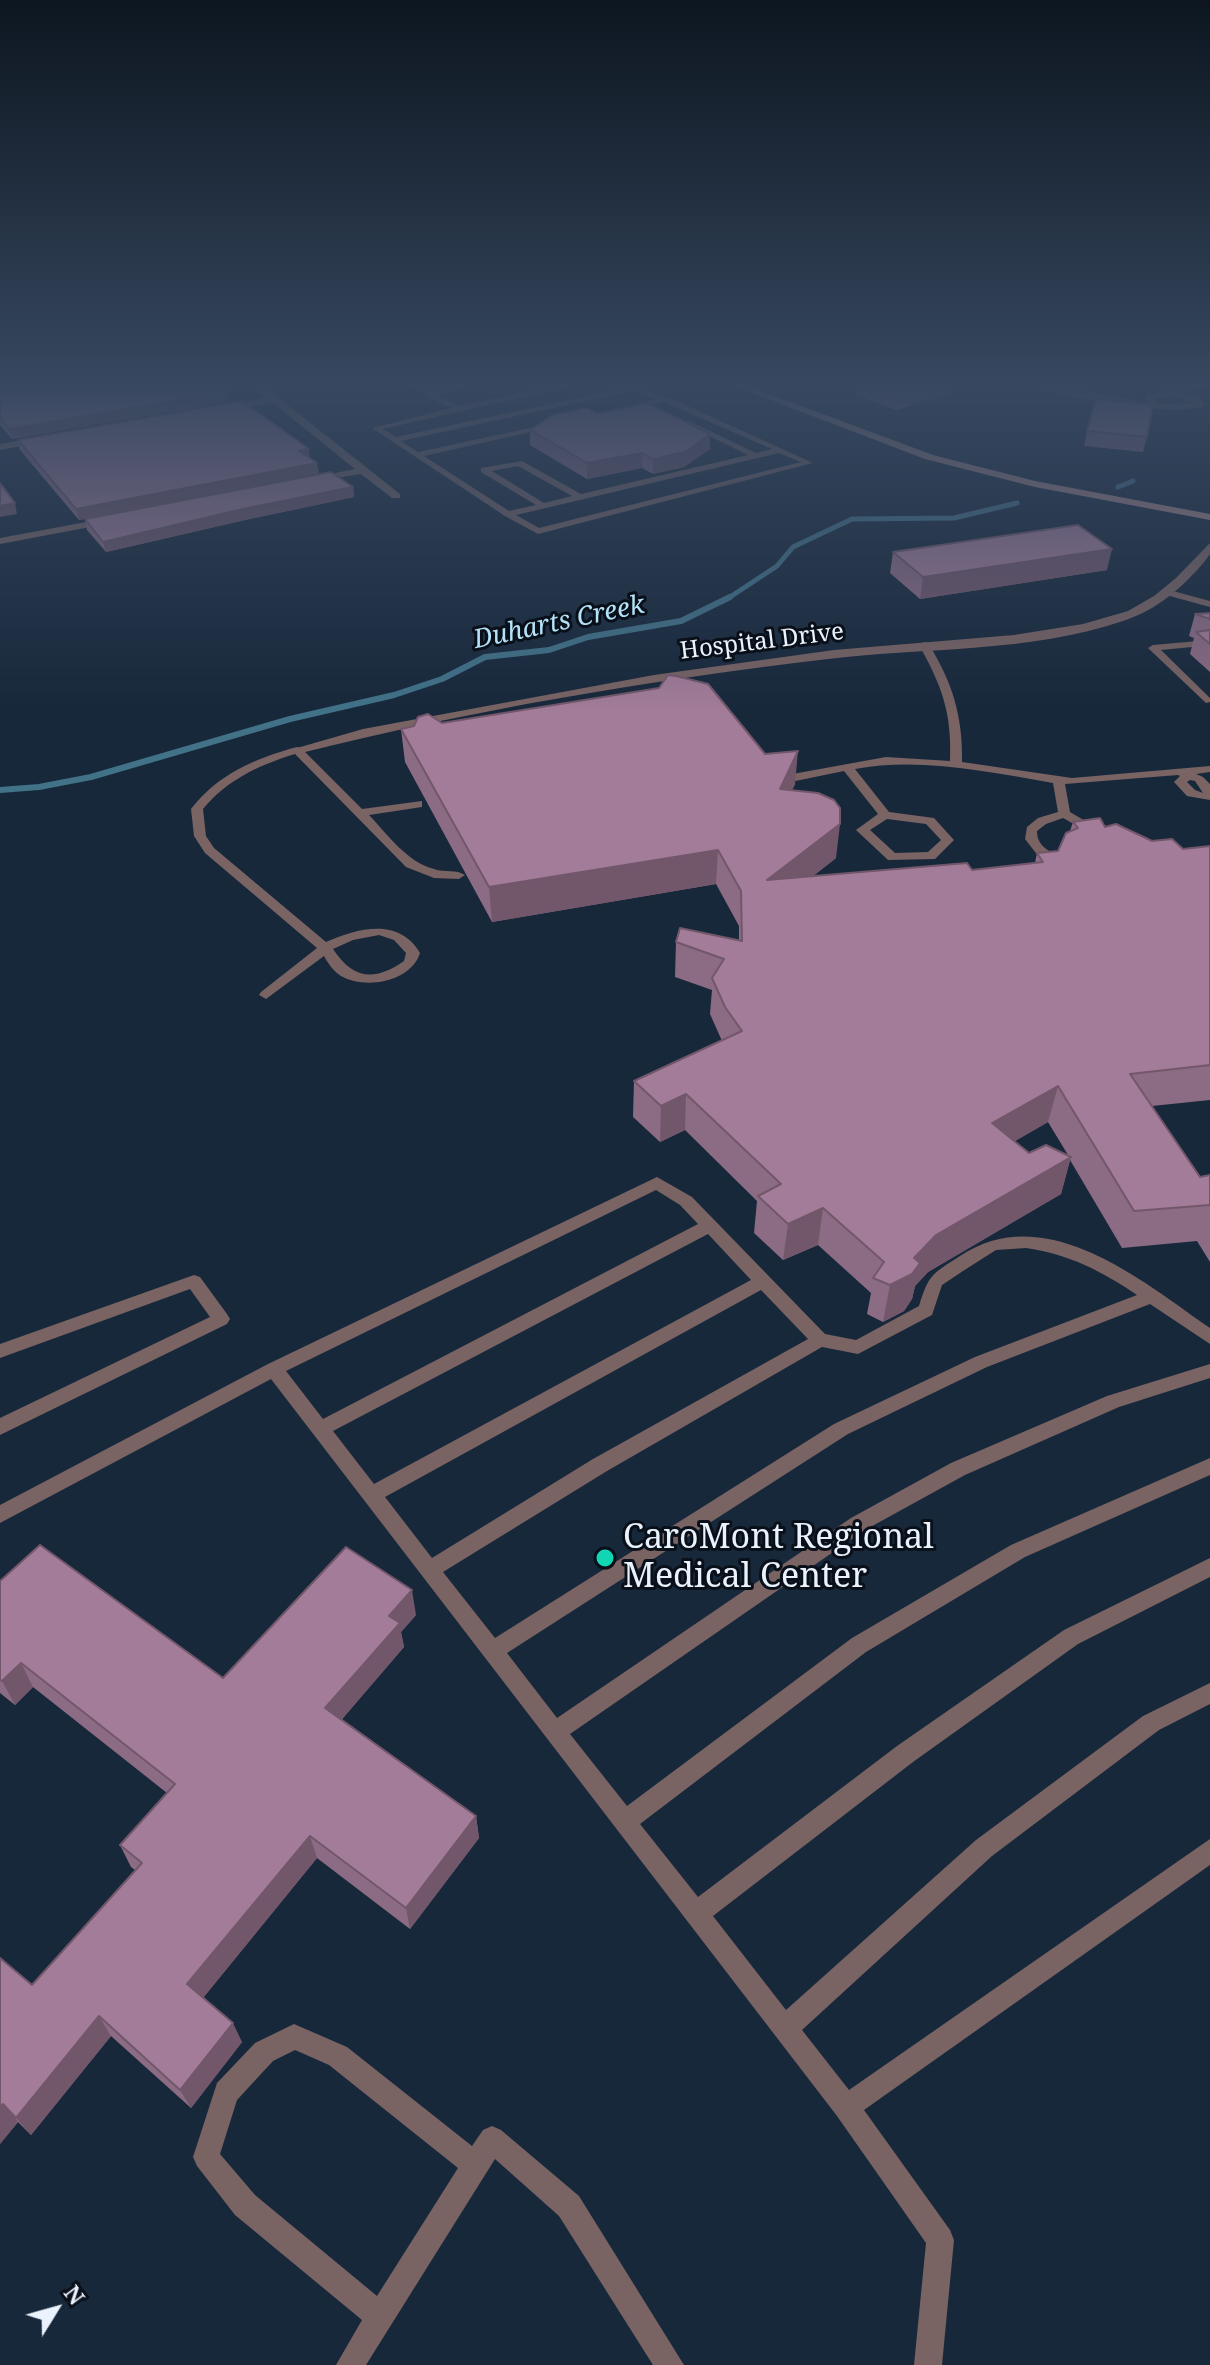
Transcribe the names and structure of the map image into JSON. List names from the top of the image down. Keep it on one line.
{"streets":{"street":["Hospital Drive"]},"water":["Duharts Creek"],"places":["CaroMont Regional Medical Center"],"north":"top right"}
